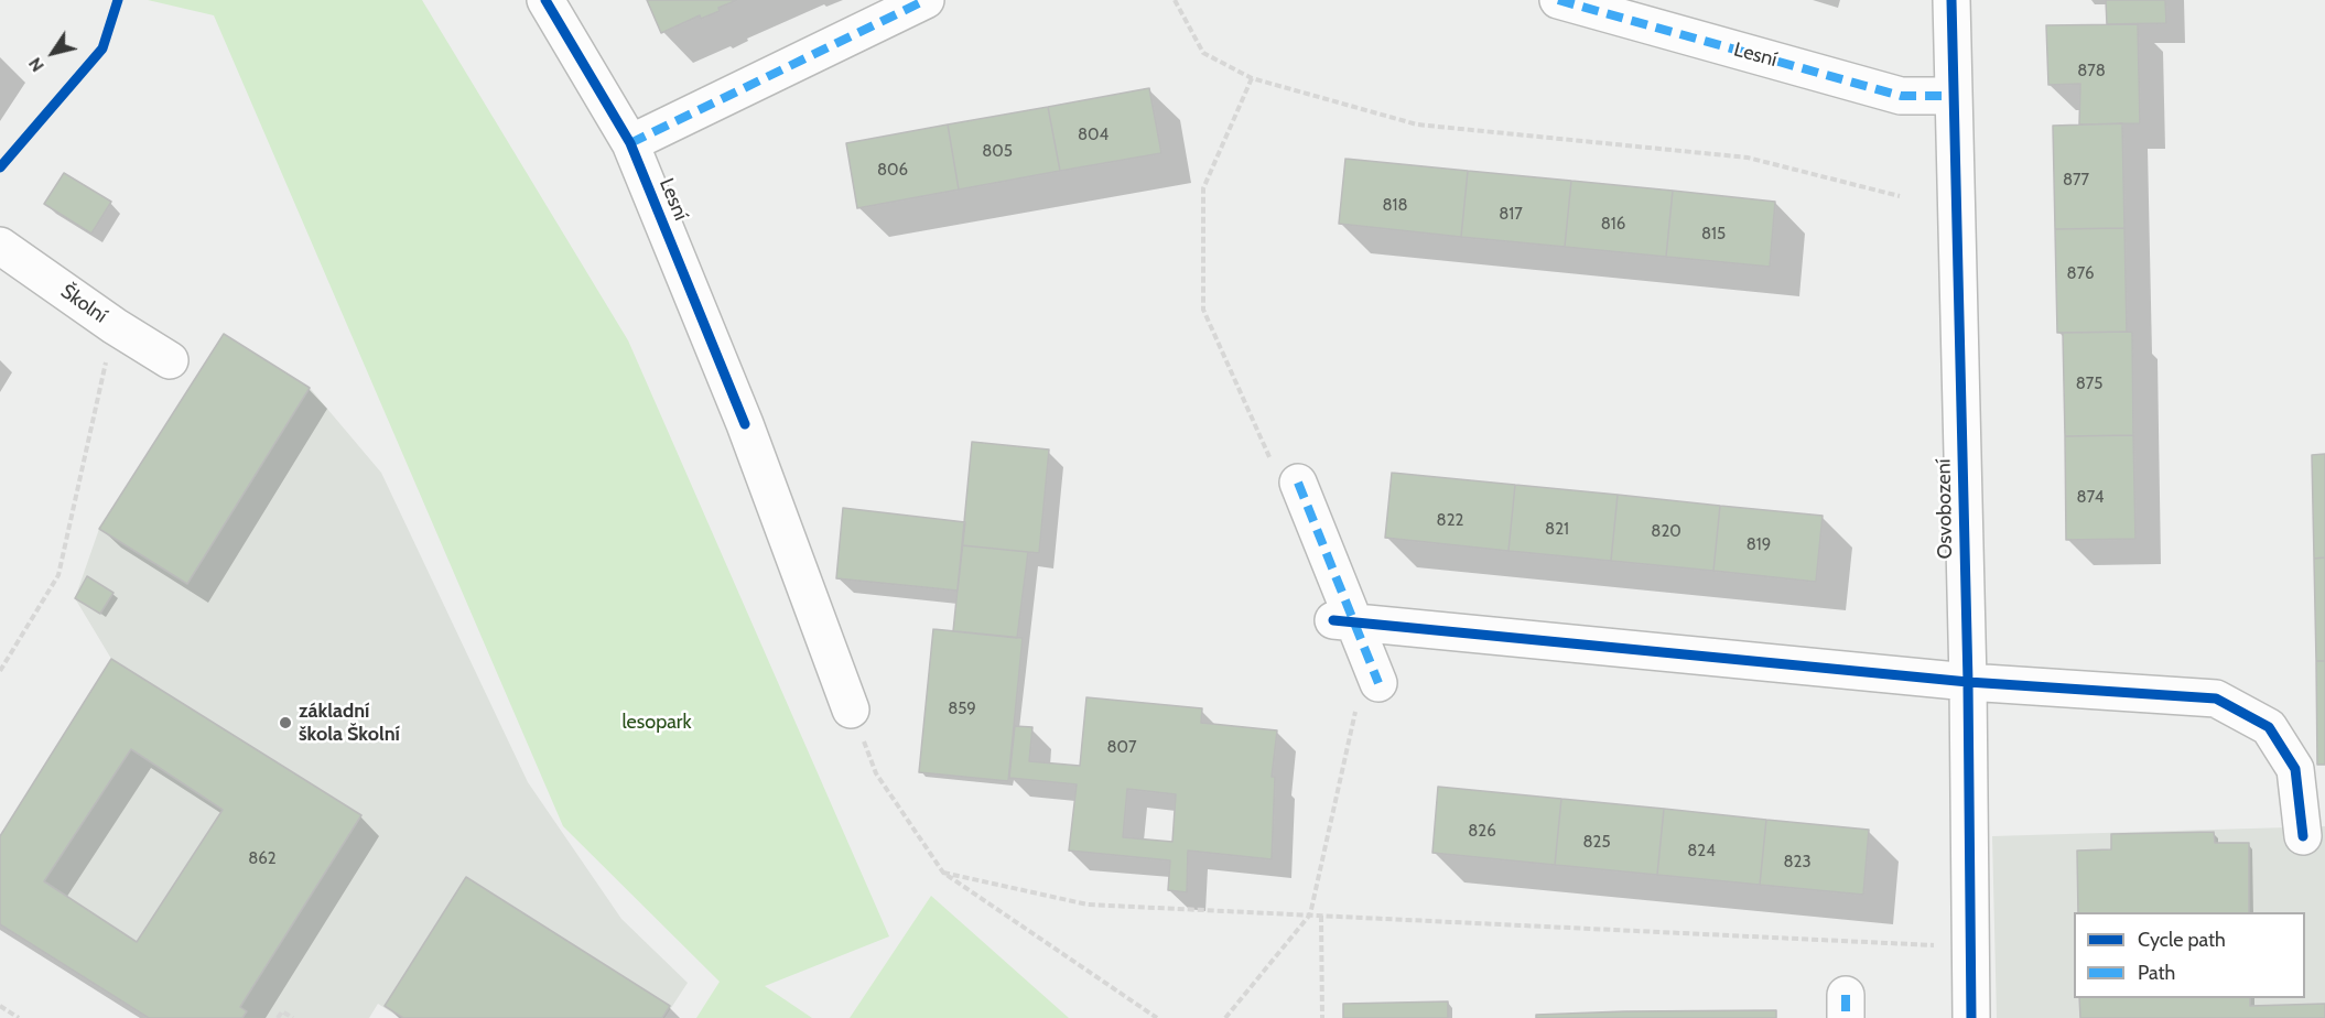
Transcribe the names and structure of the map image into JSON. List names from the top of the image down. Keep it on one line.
{"streets":{"street":["Lesní","Školní","Osvobození"]},"crossings":[["Lesní","Osvobození"]],"parks":["lesopark"],"places":["základní škola Školní"],"house_numbers":["878","804","805","806","877","818","817","816","815","876","875","874","822","821","820","819","859","807","826","825","824","862","823"],"legend":["Cycle path","Path"],"north":"bottom left"}
